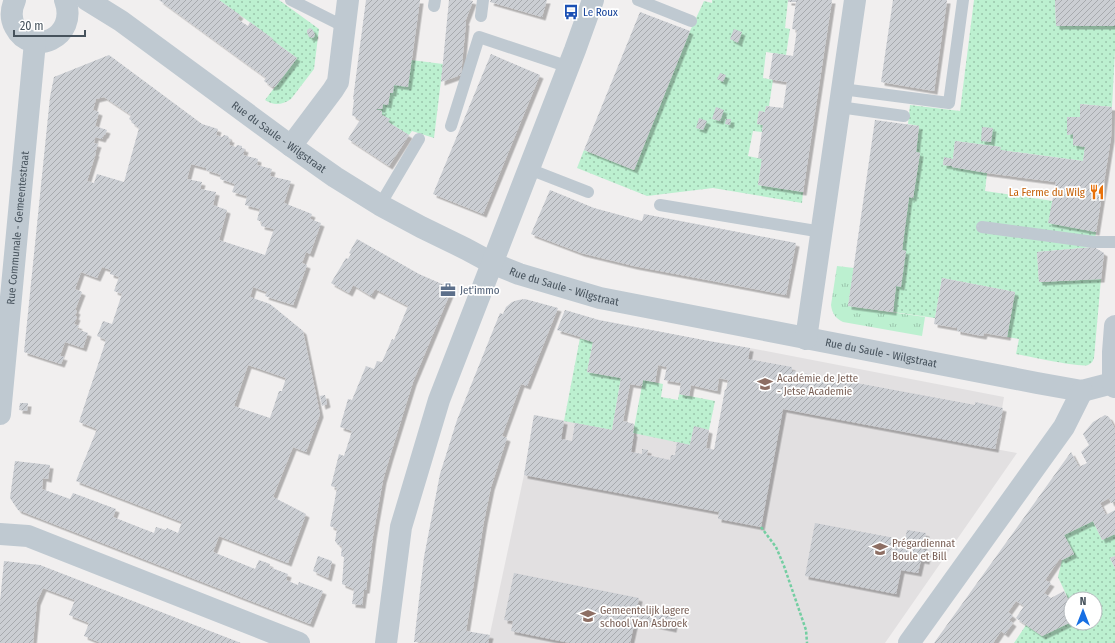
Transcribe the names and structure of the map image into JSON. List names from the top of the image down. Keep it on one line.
{"streets":{"street":["Rue du Saule - Wilgstraat","Rue Communale - Gemeentestraat"]},"places":{"bus stop":["Le Roux"],"restaurant":["La Ferme du Wilg"],"office":["Jet'immo"],"school or university":["Académie de Jette - Jetse Academie","Prégardiennat Boule et Bill","Gemeentelijk lagere school Van Asbroek"]},"scale_bar":"20 m","north":"top"}
